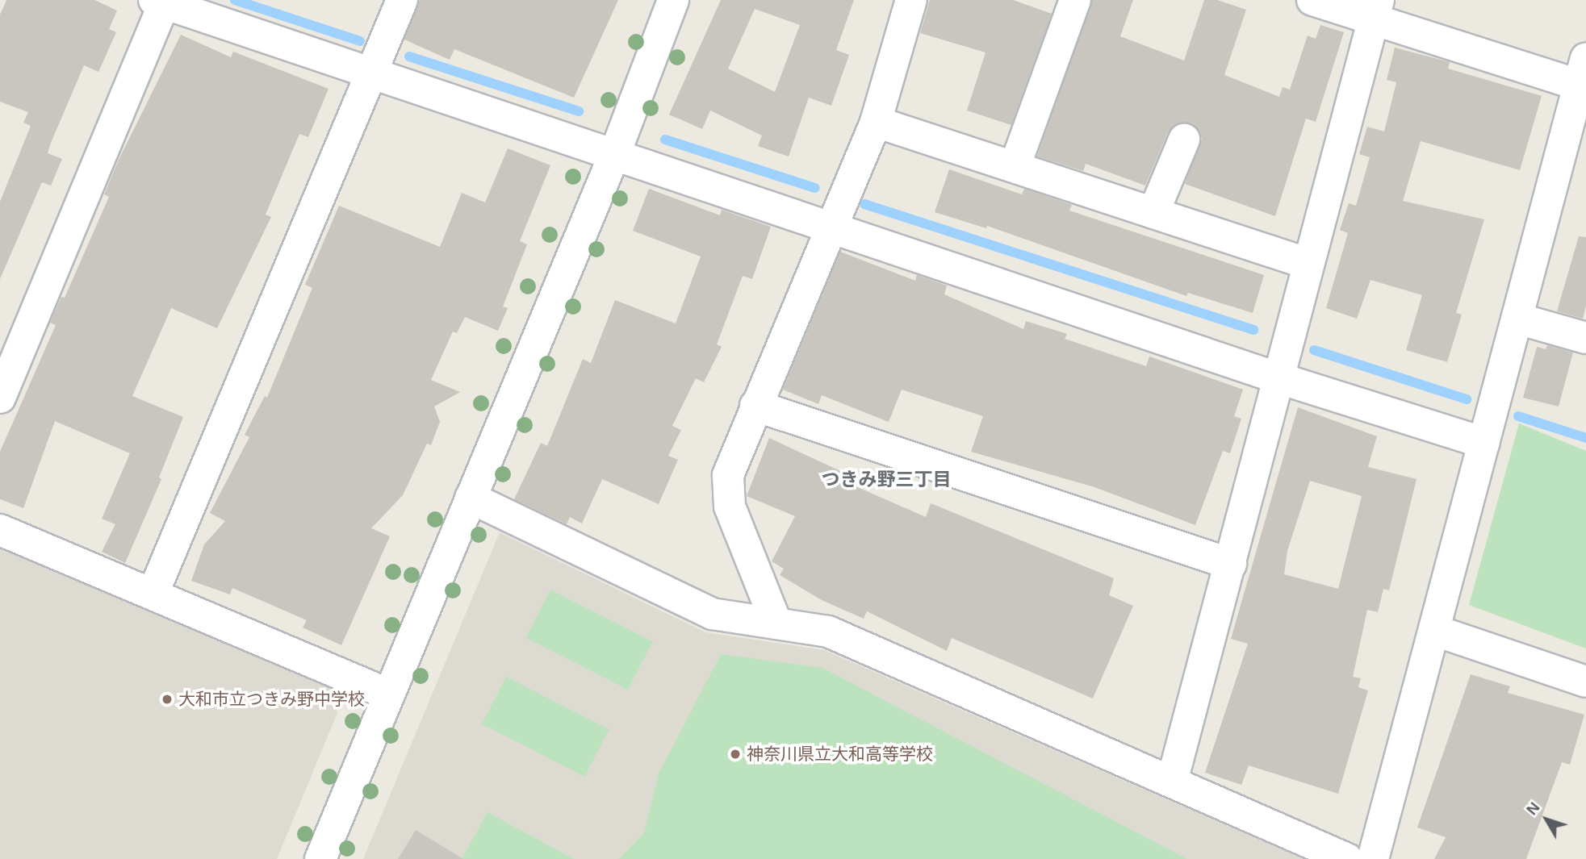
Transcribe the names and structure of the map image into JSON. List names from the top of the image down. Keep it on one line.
{"districts":["つきみ野三丁目"],"places":["大和市立つきみ野中学校","神奈川県立大和高等学校"],"north":"top left"}
